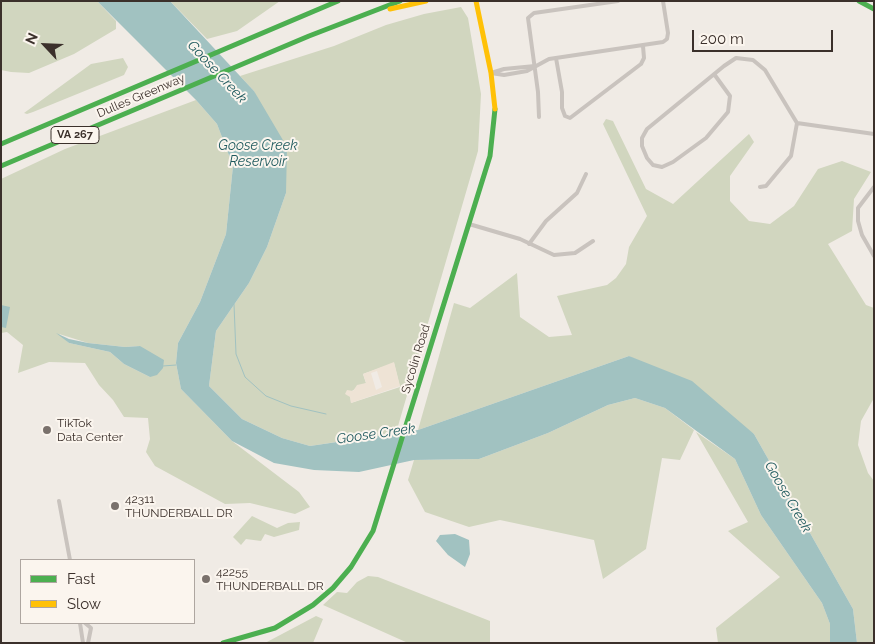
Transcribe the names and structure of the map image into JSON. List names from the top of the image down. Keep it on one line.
{"streets":{"main road":["Dulles Greenway","VA 267","Sycolin Road"]},"water":["Goose Creek","Goose Creek Reservoir"],"places":["TikTok Data Center","42311 THUNDERBALL DR","42255 THUNDERBALL DR"],"legend":["Fast","Slow"],"scale_bar":"200 m","north":"top left"}
